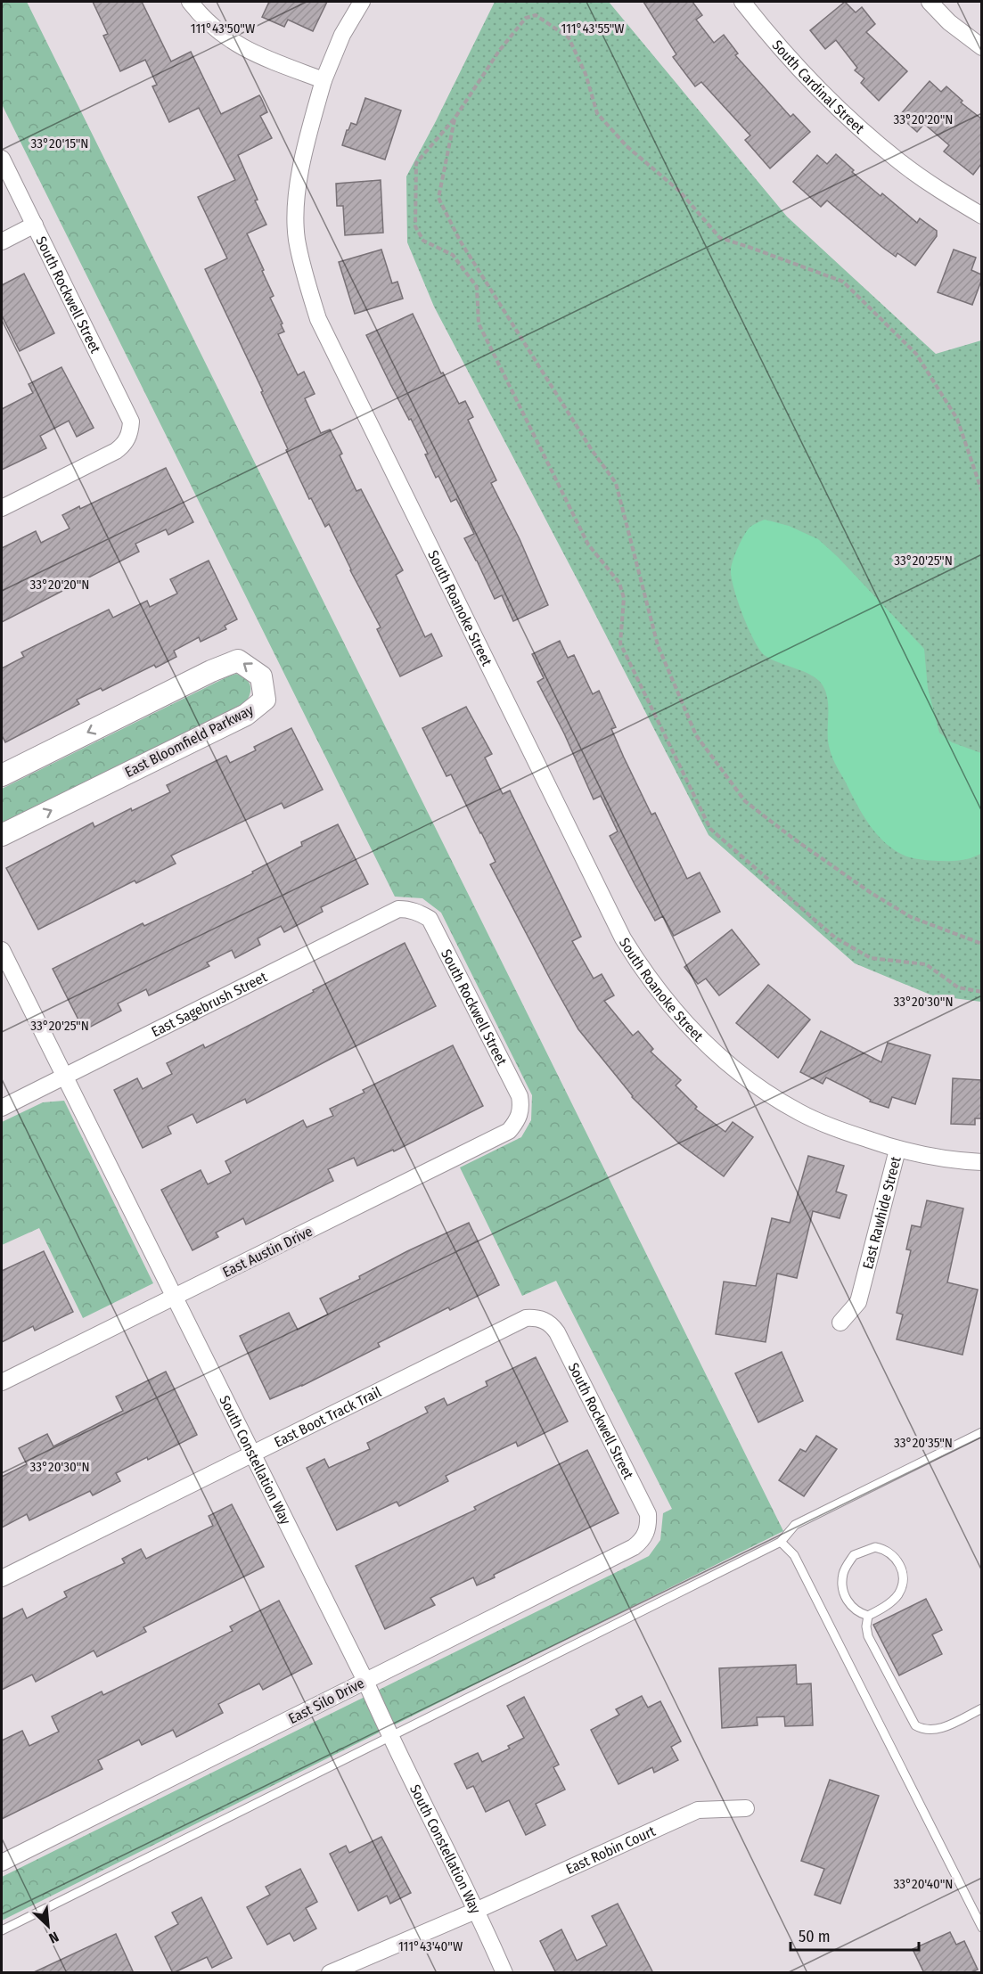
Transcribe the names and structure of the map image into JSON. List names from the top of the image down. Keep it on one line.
{"streets":{"street":["South Cardinal Street","South Rockwell Street","South Roanoke Street","East Bloomfield Parkway","East Sagebrush Street","East Rawhide Street","East Austin Drive","East Boot Track Trail","South Constellation Way","East Silo Drive","East Robin Court"]},"crossings":[["South Rockwell Street","East Sagebrush Street"],["South Rockwell Street","East Austin Drive"],["South Rockwell Street","East Boot Track Trail"],["South Rockwell Street","East Silo Drive"],["South Roanoke Street","East Rawhide Street"],["East Sagebrush Street","South Constellation Way"],["East Austin Drive","South Constellation Way"],["East Boot Track Trail","South Constellation Way"],["South Constellation Way","East Silo Drive"],["South Constellation Way","East Robin Court"]],"scale_bar":"50 m","north":"bottom right","coordinates":["111°43'50\"W","111°43'55\"W","33°20'20\"N","33°20'15\"N","33°20'25\"N","33°20'30\"N","33°20'35\"N","33°20'40\"N","111°43'40\"W"]}
